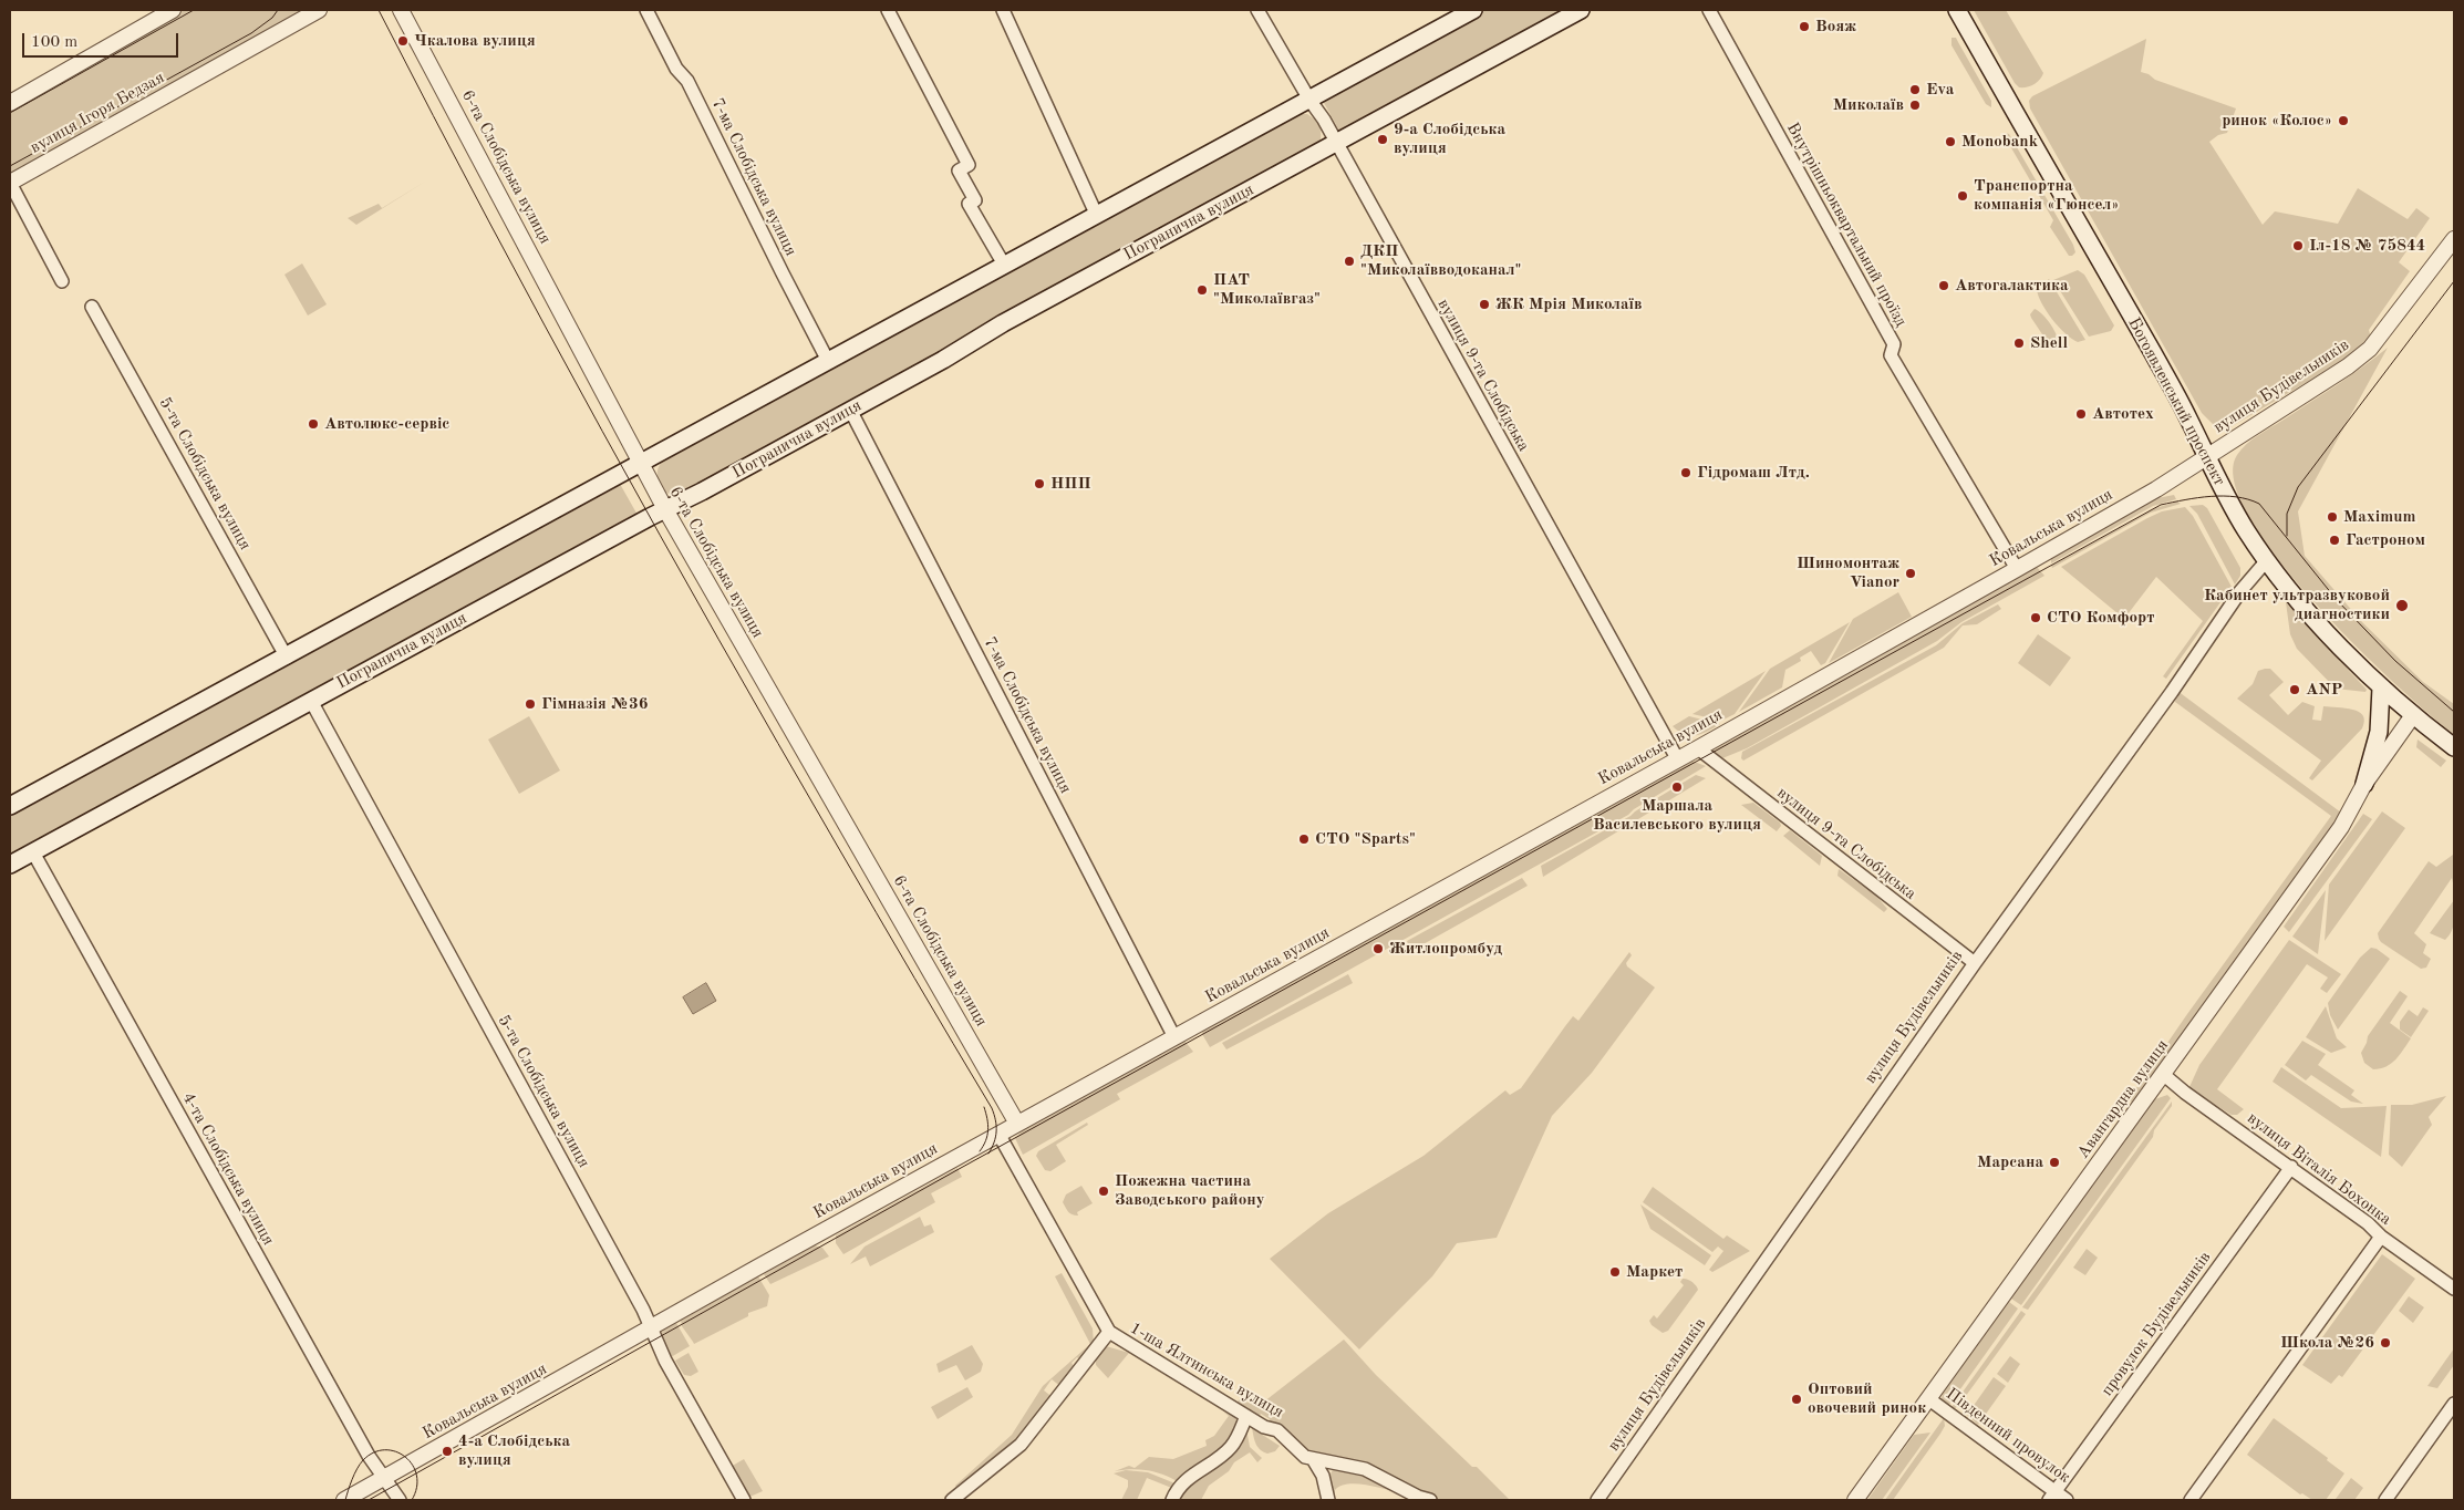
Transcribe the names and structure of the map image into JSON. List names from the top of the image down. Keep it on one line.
{"streets":{"main road":["Погранична вулиця","Богоявленський проспект"],"street":["вулиця Ігоря Бедзая","6-та Слобідська вулиця","7-ма Слобідська вулиця","Внутрішньоквартальний проїзд","вулиця 9-та Слобідська","вулиця Будівельників","5-та Слобідська вулиця","Ковальська вулиця","Авангардна вулиця","4-та Слобідська вулиця","вулиця Віталія Бохонка","провулок Будівельників","1-ша Ялтинська вулиця","Південний провулок"]},"crossings":[["6-та Слобідська вулиця","Погранична вулиця"],["6-та Слобідська вулиця","Ковальська вулиця"],["7-ма Слобідська вулиця","Погранична вулиця"],["7-ма Слобідська вулиця","Ковальська вулиця"],["Погранична вулиця","вулиця 9-та Слобідська"],["Погранична вулиця","5-та Слобідська вулиця"],["Погранична вулиця","4-та Слобідська вулиця"],["Внутрішньоквартальний проїзд","Ковальська вулиця"],["вулиця 9-та Слобідська","вулиця Будівельників"],["вулиця 9-та Слобідська","Ковальська вулиця"],["вулиця Будівельників","Богоявленський проспект"],["вулиця Будівельників","Ковальська вулиця"],["Богоявленський проспект","Ковальська вулиця"],["Богоявленський проспект","Авангардна вулиця"],["5-та Слобідська вулиця","Ковальська вулиця"],["Ковальська вулиця","4-та Слобідська вулиця"],["Авангардна вулиця","вулиця Віталія Бохонка"],["Авангардна вулиця","Південний провулок"],["вулиця Віталія Бохонка","провулок Будівельників"],["провулок Будівельників","Південний провулок"]],"places":["Вояж","Чкалова вулиця","Eva","Миколаїв","ринок «Колос»","9-а Слобідська вулиця","Monobank","Транспортна компанія «Гюнсел»","Іл-18 № 75844","ДКП \"Миколаївводоканал\"","Автогалактика","ПАТ \"Миколаївгаз\"","ЖК Мрія Миколаїв","Shell","Автотех","Автолюкс-сервіс","Гідромаш Лтд.","НПП","Maximum","Гастроном","Шиномонтаж Vianor","Кабинет ультразвуковой диагностики","СТО Комфорт","ANP","Гімназія №36","Маршала Василевського вулиця","СТО \"Sparts\"","Житлопромбуд","Марсана","Пожежна частина Заводського району","Маркет","Школа №26","Оптовий овочевий ринок","4-а Слобідська вулиця"],"scale_bar":"100 m"}
